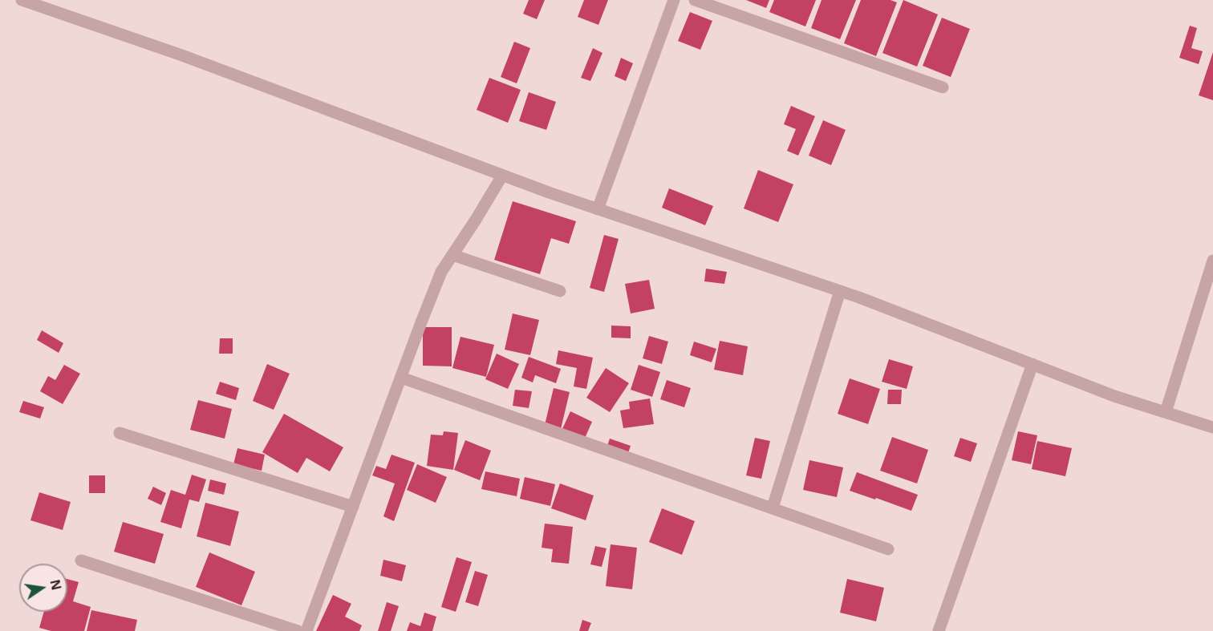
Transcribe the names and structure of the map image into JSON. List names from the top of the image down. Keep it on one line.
{"north":"right"}
